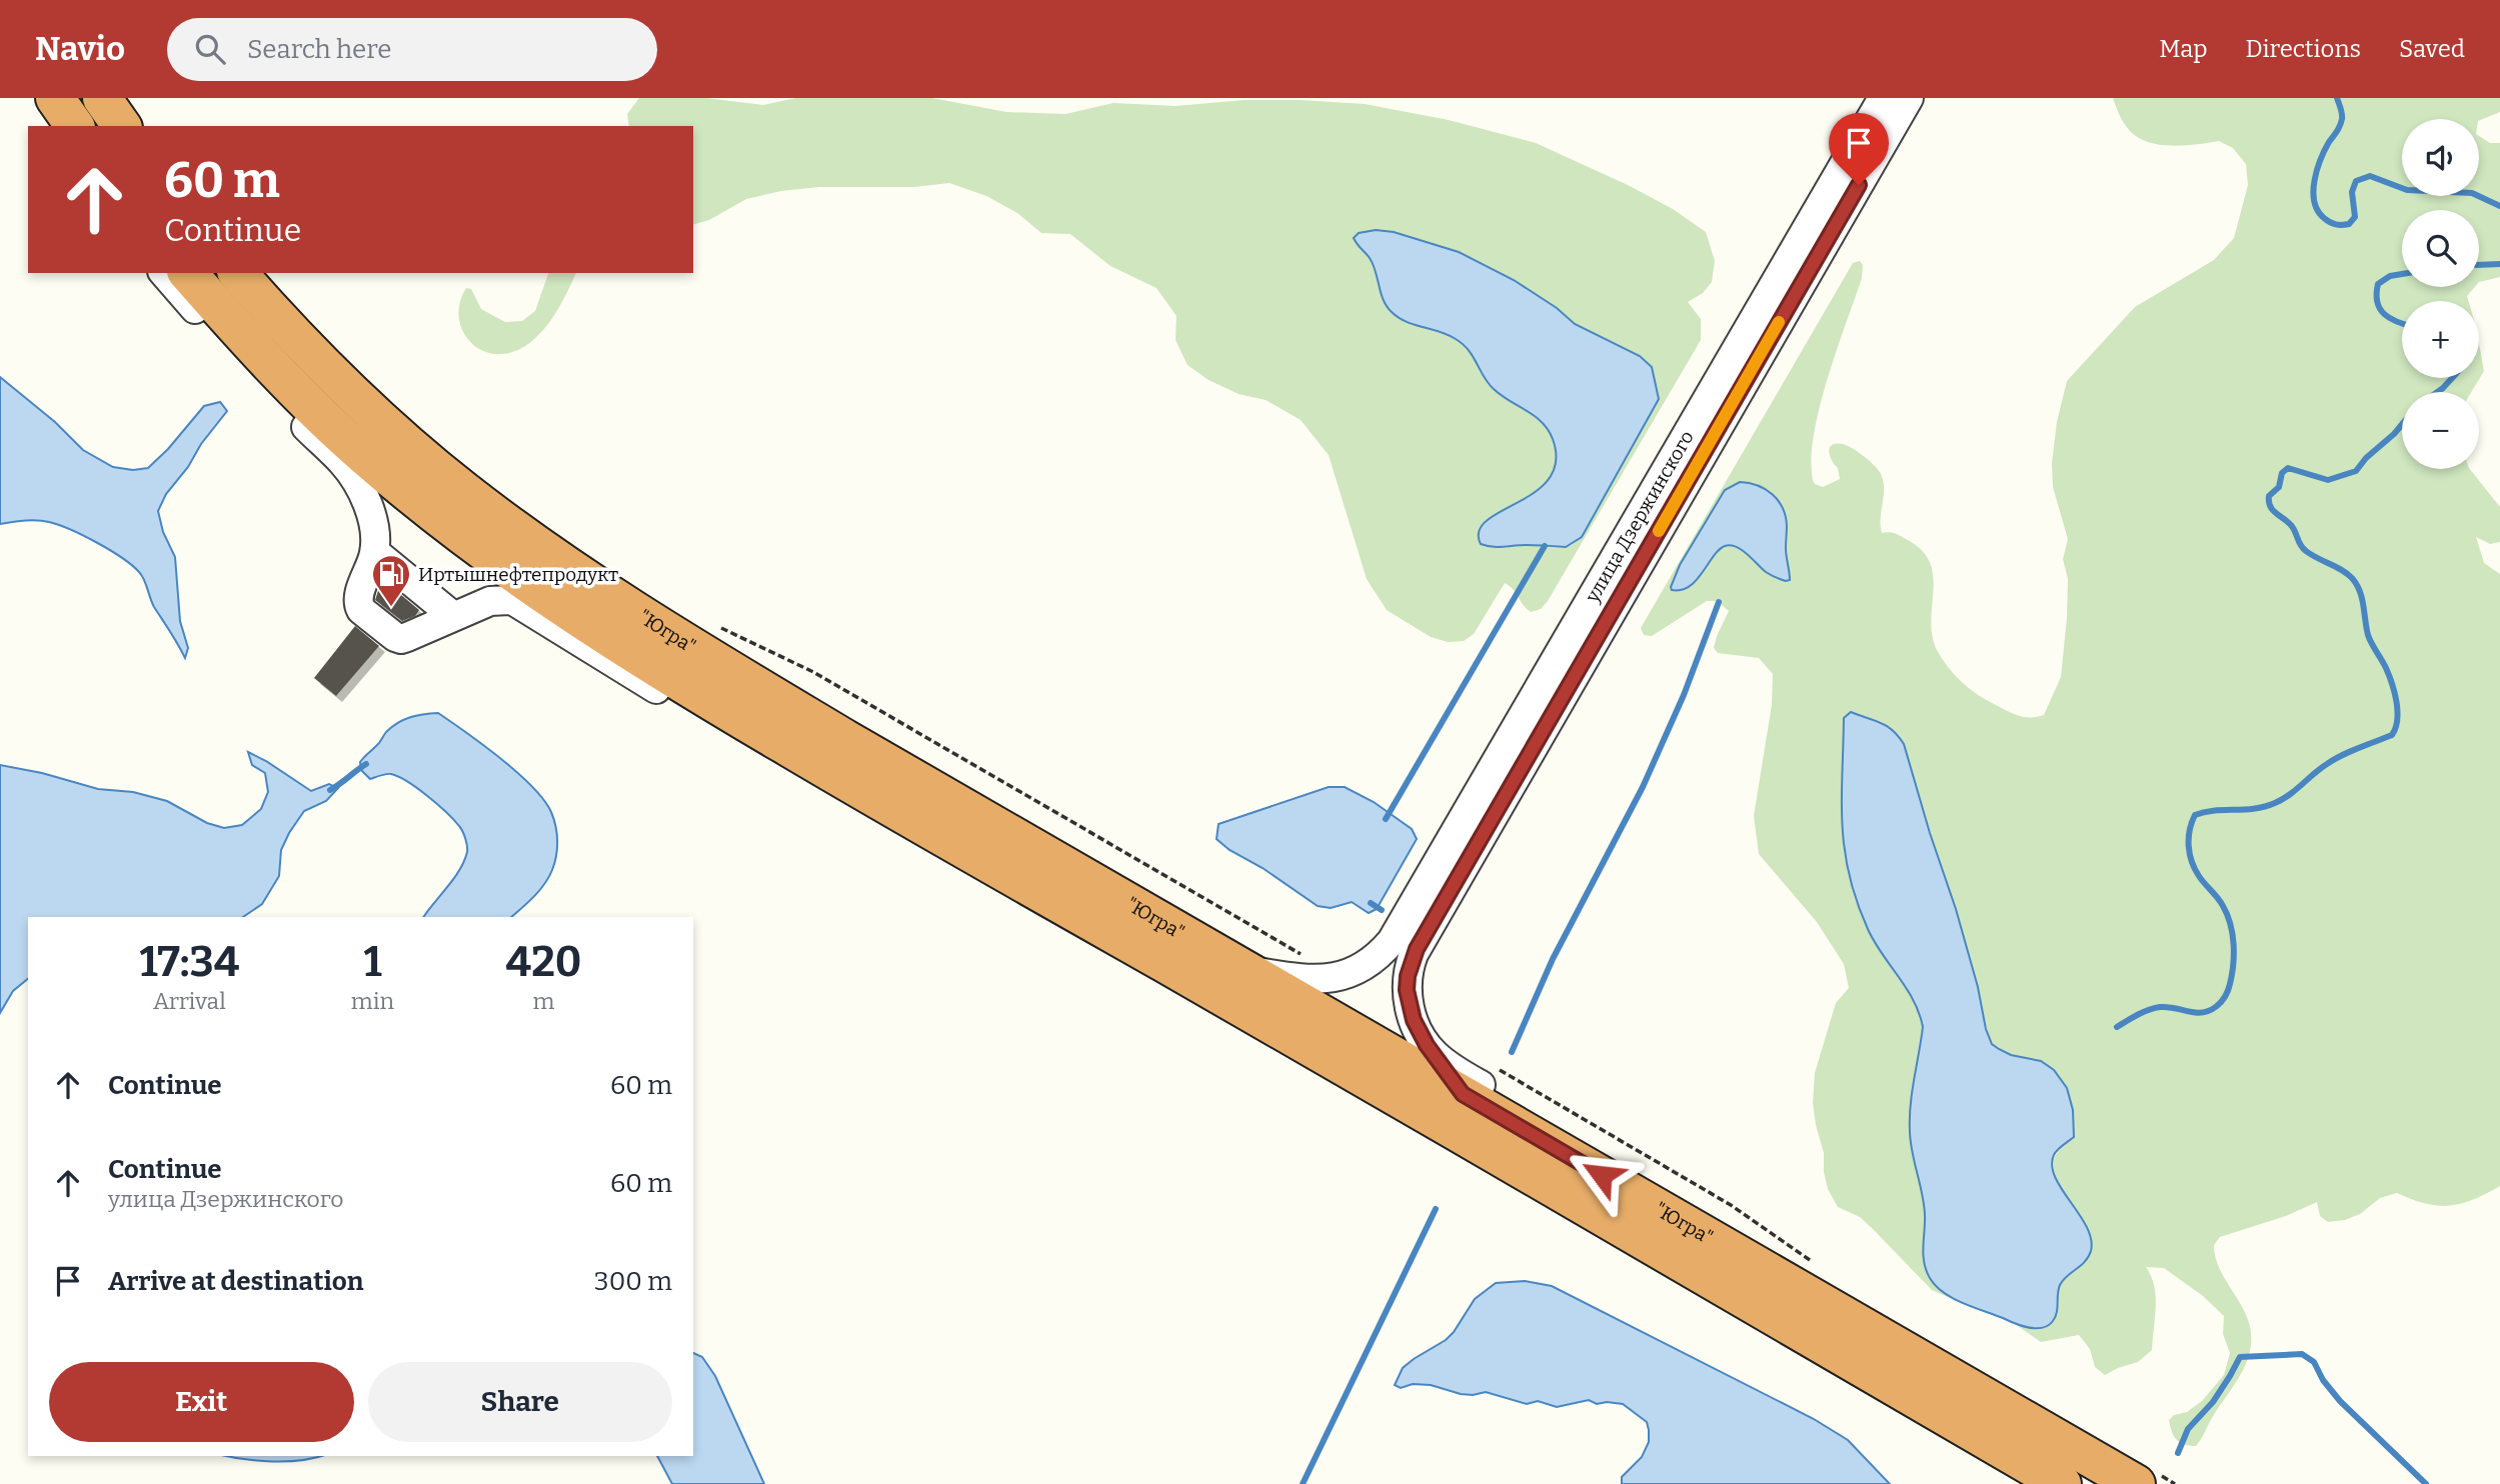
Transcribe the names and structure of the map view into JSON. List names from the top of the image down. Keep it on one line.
{"streets":{"highway":["\"Югра\""],"street":["улица Дзержинского"]},"places":{"fuel station":["Иртышнефтепродукт"]},"page":{"header":"Navio","search":"Search here","nav":["Map","Directions","Saved"],"map_buttons":["+","−"],"turn":["60 m","Continue"],"eta":["17:34","Arrival","1","min","420","m"],"list":[{"name":"Continue","value":"60 m"},{"name":"Continue","note":"улица Дзержинского","value":"60 m"},{"name":"Arrive at destination","value":"300 m"}],"buttons":["Exit","Share"]}}
